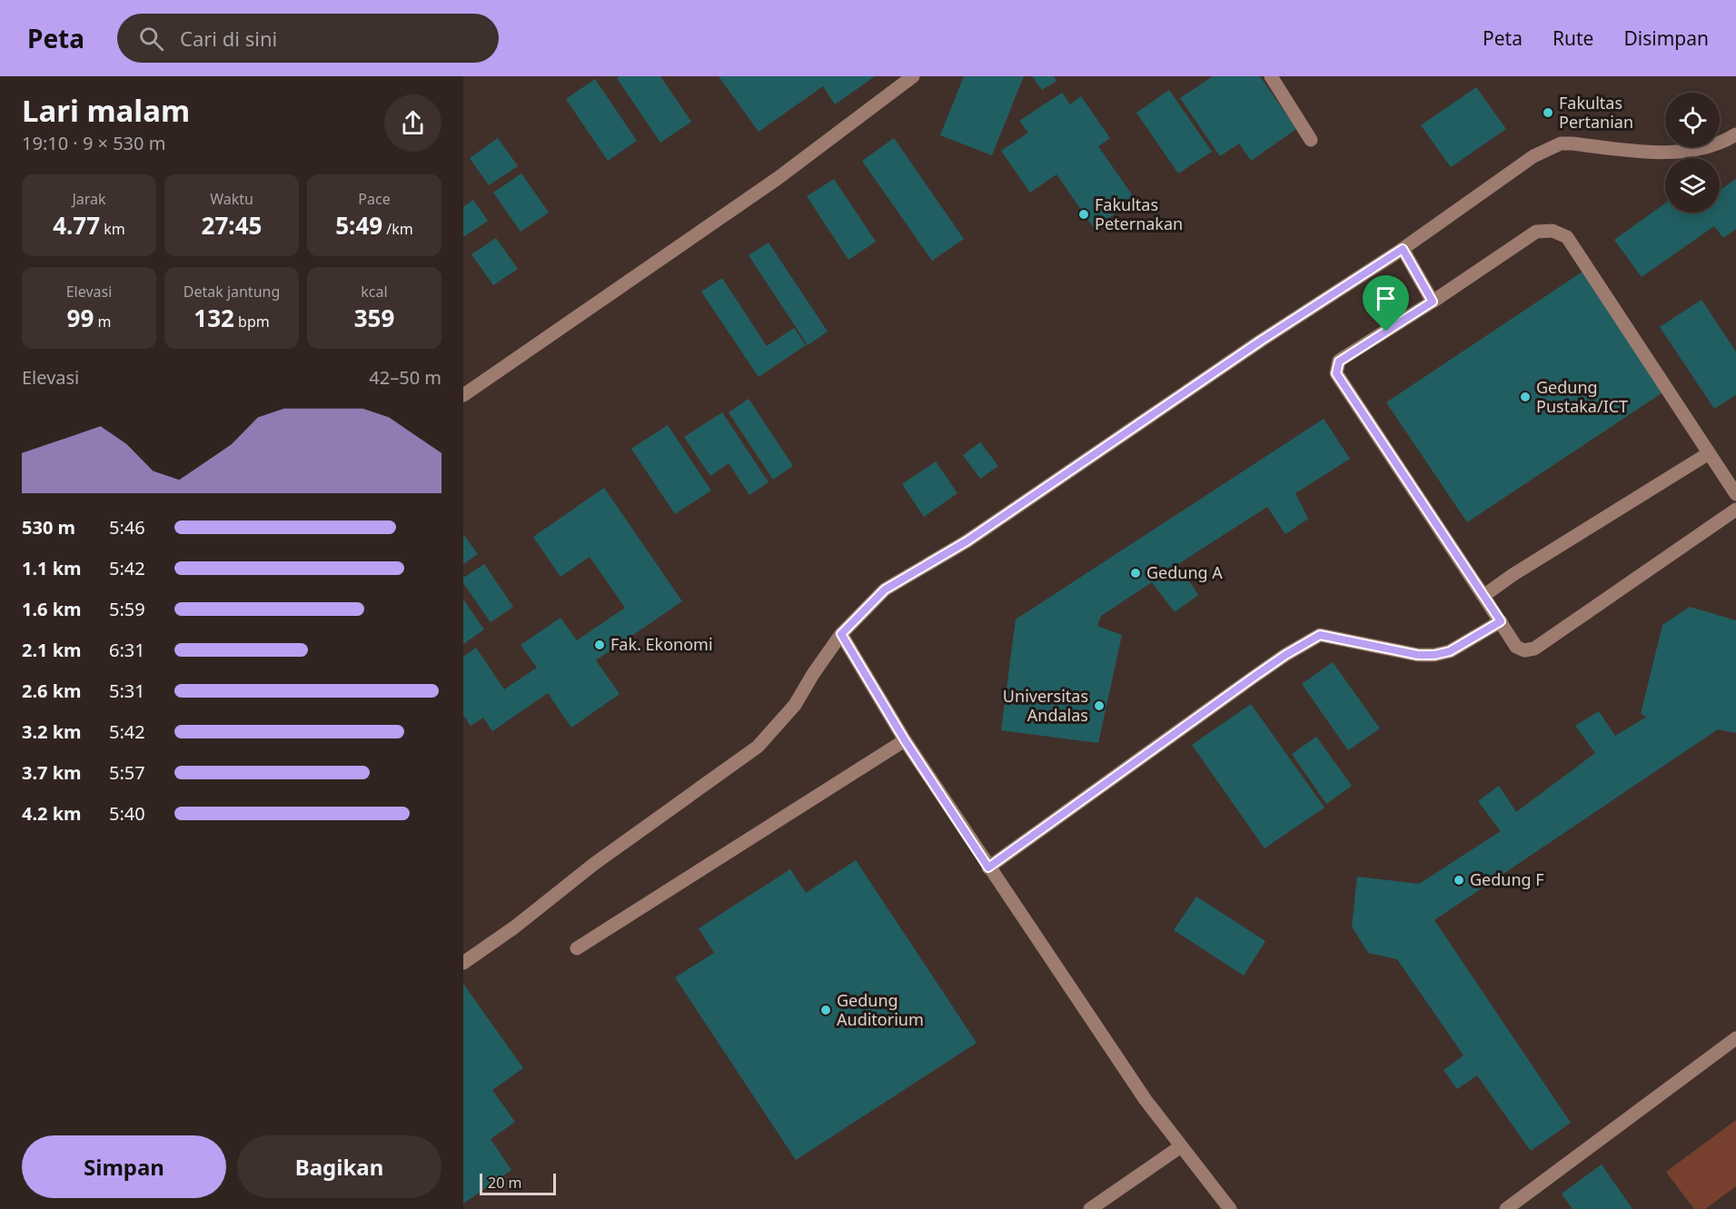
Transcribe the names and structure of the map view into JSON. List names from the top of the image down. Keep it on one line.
{"places":["Fakultas Pertanian","Fakultas Peternakan","Gedung Pustaka/ICT","Gedung A","Fak. Ekonomi","Universitas Andalas","Gedung F","Gedung Auditorium"],"scale_bar":"20 m","page":{"header":"Peta","search":"Cari di sini","nav":["Peta","Rute","Disimpan"],"heading":["Lari malam","19:10 · 9 × 530 m"],"stats":[["Jarak","4.77 km"],["Waktu","27:45"],["Pace","5:49 /km"],["Elevasi","99 m"],["Detak jantung","132 bpm"],["kcal","359"]],"chart":["Elevasi","42–50 m"],"list":[{"name":"530 m","note":"5:46"},{"name":"1.1 km","note":"5:42"},{"name":"1.6 km","note":"5:59"},{"name":"2.1 km","note":"6:31"},{"name":"2.6 km","note":"5:31"},{"name":"3.2 km","note":"5:42"},{"name":"3.7 km","note":"5:57"},{"name":"4.2 km","note":"5:40"}],"buttons":["Simpan","Bagikan"],"scale":"20 m"}}
